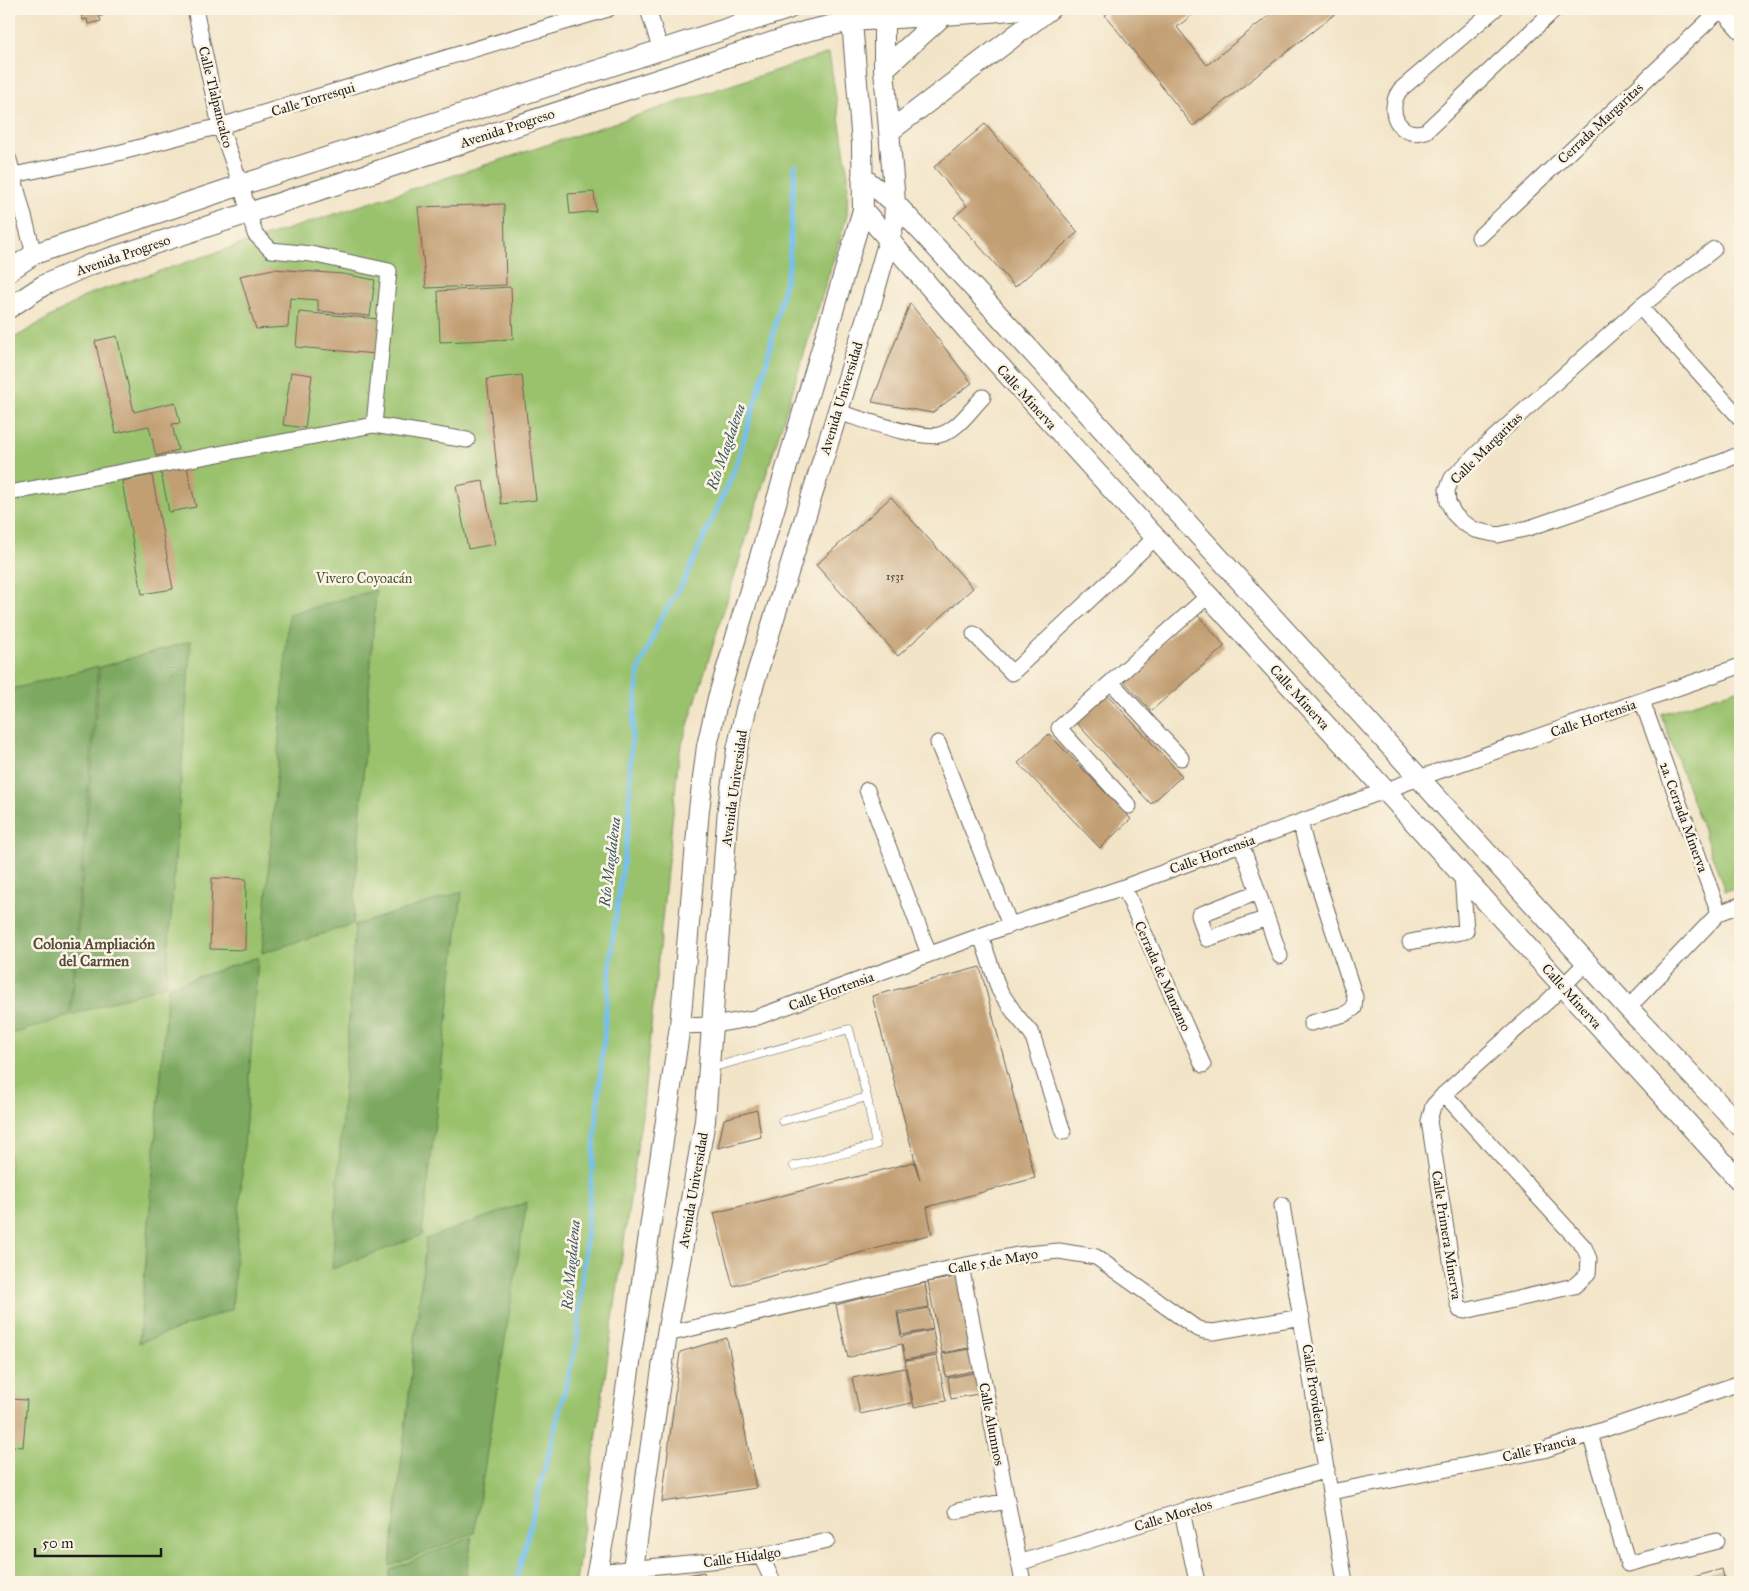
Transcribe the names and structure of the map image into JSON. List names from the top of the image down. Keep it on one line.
{"streets":{"street":["Calle Tlalpancalco","Calle Torresqui","Cerrada Margaritas","Avenida Progreso","Calle Minerva","Avenida Universidad","Calle Margaritas","Calle Hortensia","2a. Cerrada Minerva","Cerrada de Manzano","Calle Primera Minerva","Calle 5 de Mayo","Calle Providencia","Calle Alumnos","Calle Francia","Calle Morelos","Calle Hidalgo"]},"crossings":[["Calle Tlalpancalco","Calle Torresqui"],["Calle Tlalpancalco","Avenida Progreso"],["Avenida Progreso","Avenida Universidad"],["Calle Minerva","Avenida Universidad"],["Calle Minerva","Calle Hortensia"],["Calle Minerva","Calle Primera Minerva"],["Avenida Universidad","Calle Hortensia"],["Avenida Universidad","Calle 5 de Mayo"],["Avenida Universidad","Calle Hidalgo"],["Calle Hortensia","2a. Cerrada Minerva"],["Calle Hortensia","Cerrada de Manzano"],["Calle 5 de Mayo","Calle Providencia"],["Calle 5 de Mayo","Calle Alumnos"],["Calle Providencia","Calle Francia"],["Calle Providencia","Calle Morelos"],["Calle Alumnos","Calle Morelos"]],"districts":["Colonia Ampliación del Carmen"],"water":["Río Magdalena"],"parks":["Vivero Coyoacán"],"house_numbers":["1531"],"scale_bar":"50 m"}
